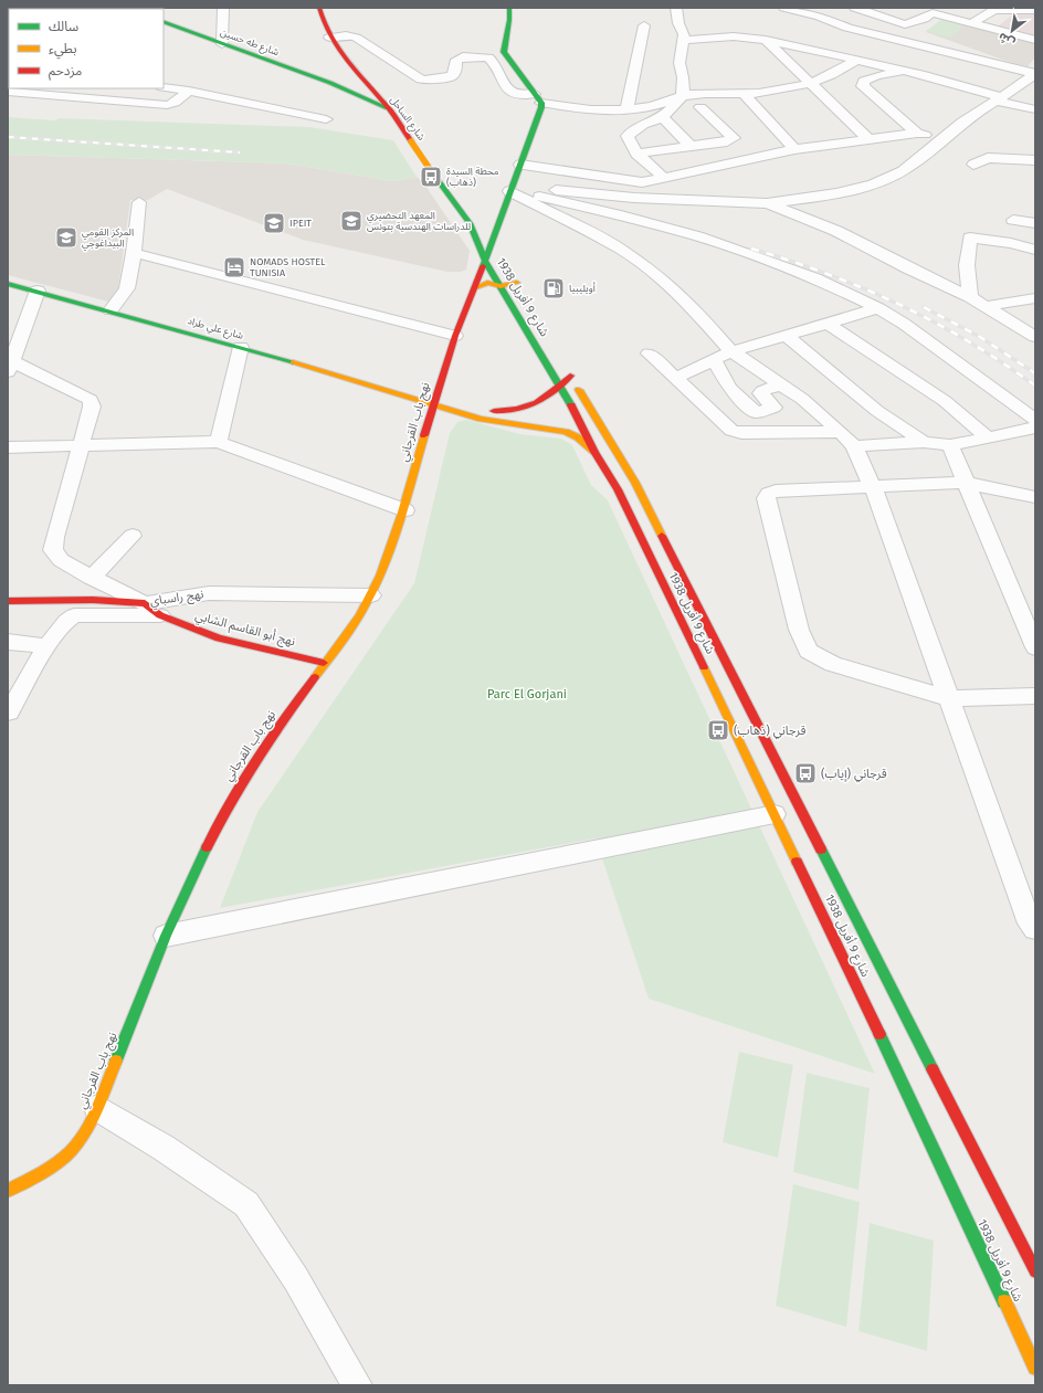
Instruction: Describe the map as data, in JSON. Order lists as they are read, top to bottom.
{
  "streets": {
    "street": [
      "شارع طه حسين",
      "شارع الساحل",
      "شارع 9 أفريل 1938",
      "شارع علي طراد",
      "نهج باب القرجاني",
      "نهج راسباي",
      "نهج أبو القاسم الشابي"
    ]
  },
  "crossings": [
    ["شارع الساحل", "شارع 9 أفريل 1938"],
    ["شارع 9 أفريل 1938", "شارع علي طراد"],
    ["شارع 9 أفريل 1938", "نهج باب القرجاني"],
    ["شارع علي طراد", "نهج باب القرجاني"],
    ["نهج باب القرجاني", "نهج راسباي"],
    ["نهج باب القرجاني", "نهج أبو القاسم الشابي"],
    ["نهج راسباي", "نهج أبو القاسم الشابي"]
  ],
  "parks": ["Parc El Gorjani"],
  "places": {
    "bus stop": ["محطة السيدة (ذهاب)", "قرجاني (ذهاب)", "قرجاني (إياب)"],
    "school or university": ["المعهد التحضيري للدراسات الهندسية بتونس", "IPEIT", "المركز القومي البيداغوجي"],
    "hotel": ["NOMADS HOSTEL TUNISIA"],
    "fuel station": ["أويليبيا"]
  },
  "legend": ["سالك", "بطيء", "مزدحم"],
  "north": "bottom left"
}
